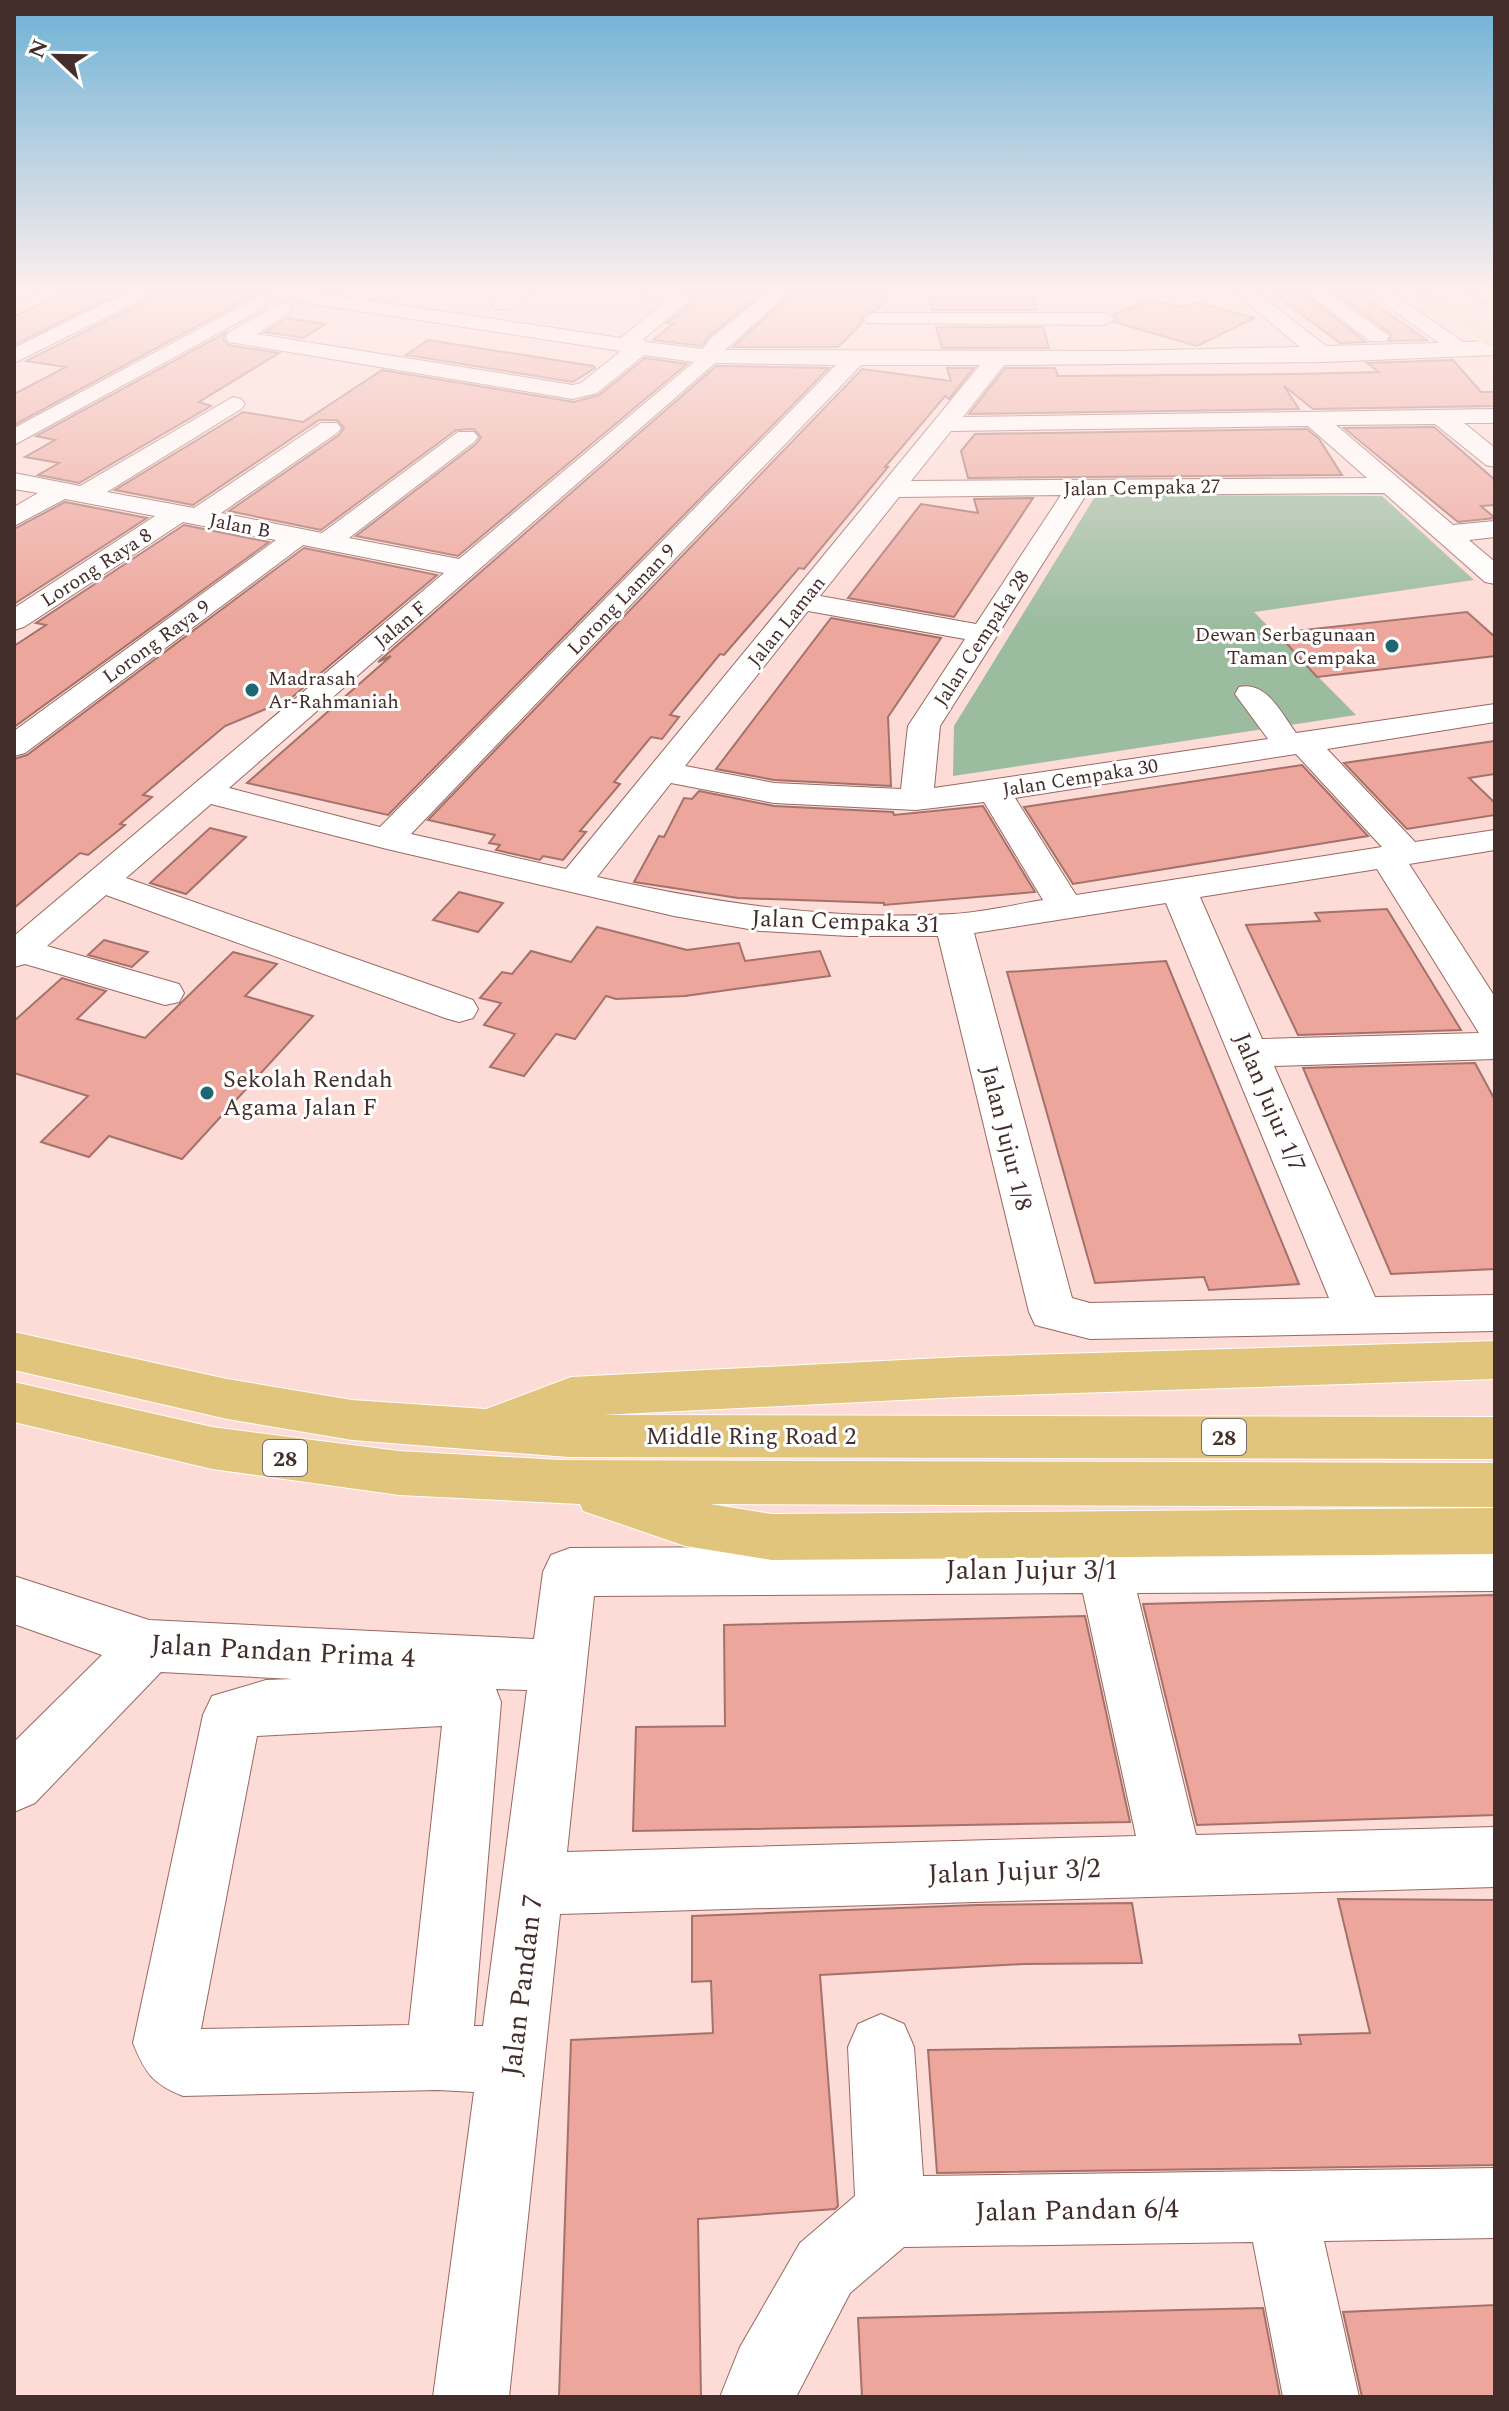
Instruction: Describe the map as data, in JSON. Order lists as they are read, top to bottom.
{
  "streets": {
    "highway": ["Middle Ring Road 2", "28"],
    "street": [
      "Jalan Cempaka 27",
      "Jalan B",
      "Lorong Raya 8",
      "Lorong Laman 9",
      "Jalan Laman",
      "Jalan F",
      "Jalan Cempaka 28",
      "Lorong Raya 9",
      "Jalan Cempaka 30",
      "Jalan Cempaka 31",
      "Jalan Jujur 1/7",
      "Jalan Jujur 1/8",
      "Jalan Jujur 3/1",
      "Jalan Pandan Prima 4",
      "Jalan Jujur 3/2",
      "Jalan Pandan 7",
      "Jalan Pandan 6/4"
    ]
  },
  "crossings": [
    ["Jalan Cempaka 27", "Jalan Laman"],
    ["Jalan Cempaka 27", "Jalan Cempaka 28"],
    ["Jalan B", "Lorong Raya 8"],
    ["Jalan B", "Jalan F"],
    ["Jalan B", "Lorong Raya 9"],
    ["Lorong Laman 9", "Jalan Cempaka 31"],
    ["Jalan Laman", "Jalan Cempaka 30"],
    ["Jalan Laman", "Jalan Cempaka 31"],
    ["Jalan F", "Jalan Cempaka 31"],
    ["Jalan Cempaka 28", "Jalan Cempaka 30"],
    ["Jalan Cempaka 31", "Jalan Jujur 1/7"],
    ["Jalan Cempaka 31", "Jalan Jujur 1/8"],
    ["Jalan Jujur 1/7", "Jalan Jujur 1/8"],
    ["Jalan Jujur 3/1", "Jalan Pandan 7"],
    ["Jalan Pandan Prima 4", "Jalan Pandan 7"],
    ["Jalan Jujur 3/2", "Jalan Pandan 7"]
  ],
  "places": ["Dewan Serbagunaan Taman Cempaka", "Madrasah Ar-Rahmaniah", "Sekolah Rendah Agama Jalan F"],
  "north": "left"
}
